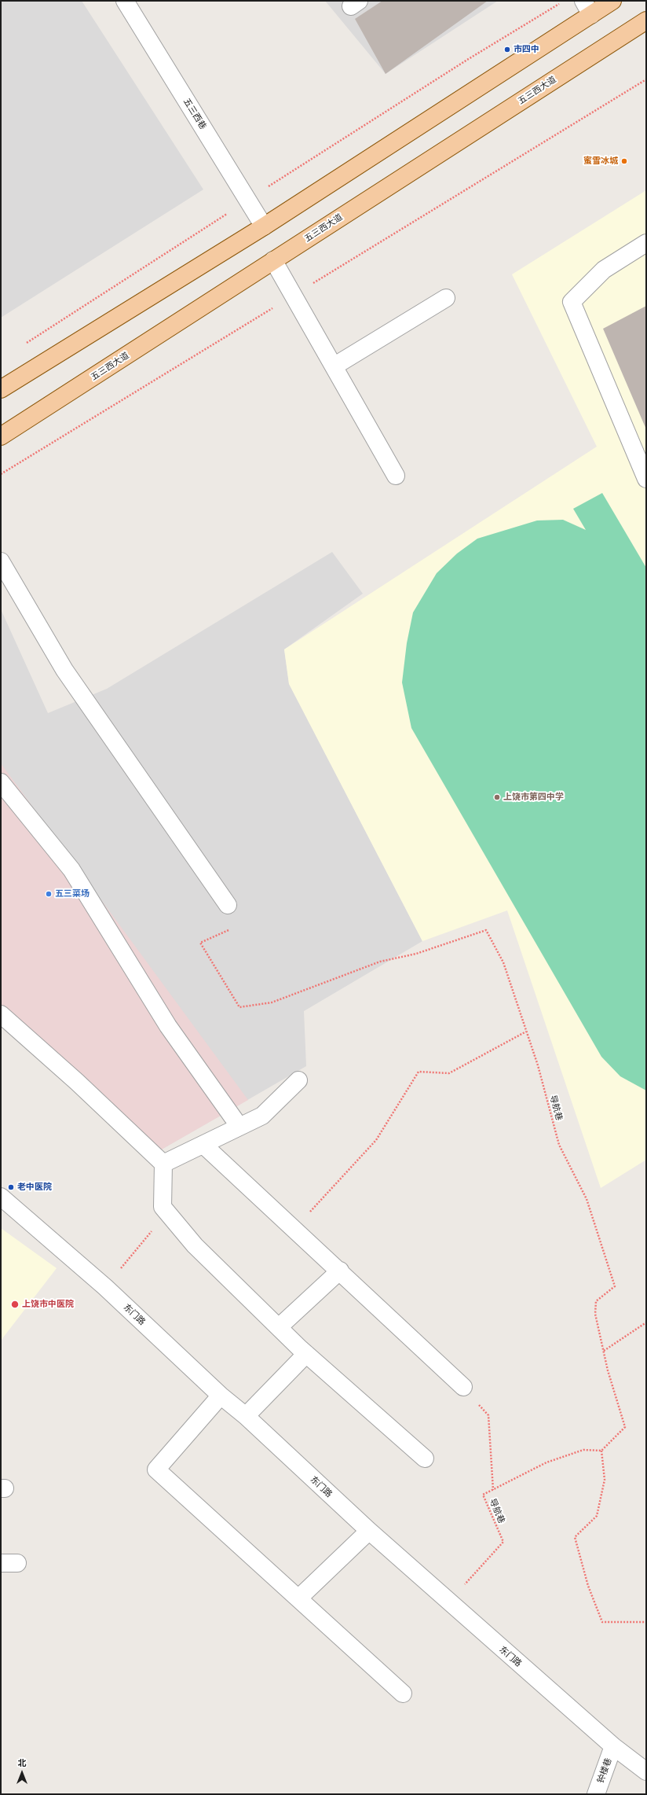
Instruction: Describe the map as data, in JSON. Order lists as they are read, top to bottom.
{
  "streets": {
    "main road": ["五三西大道"],
    "street": ["五三西巷", "东门路", "钟楼巷"],
    "path": ["导航巷"]
  },
  "crossings": [
    ["导航巷", "东门路"],
    ["东门路", "钟楼巷"]
  ],
  "places": [
    "市四中",
    "蜜雪冰城",
    "上饶市第四中学",
    "五三菜场",
    "老中医院",
    "上饶市中医院"
  ],
  "north": "top"
}
